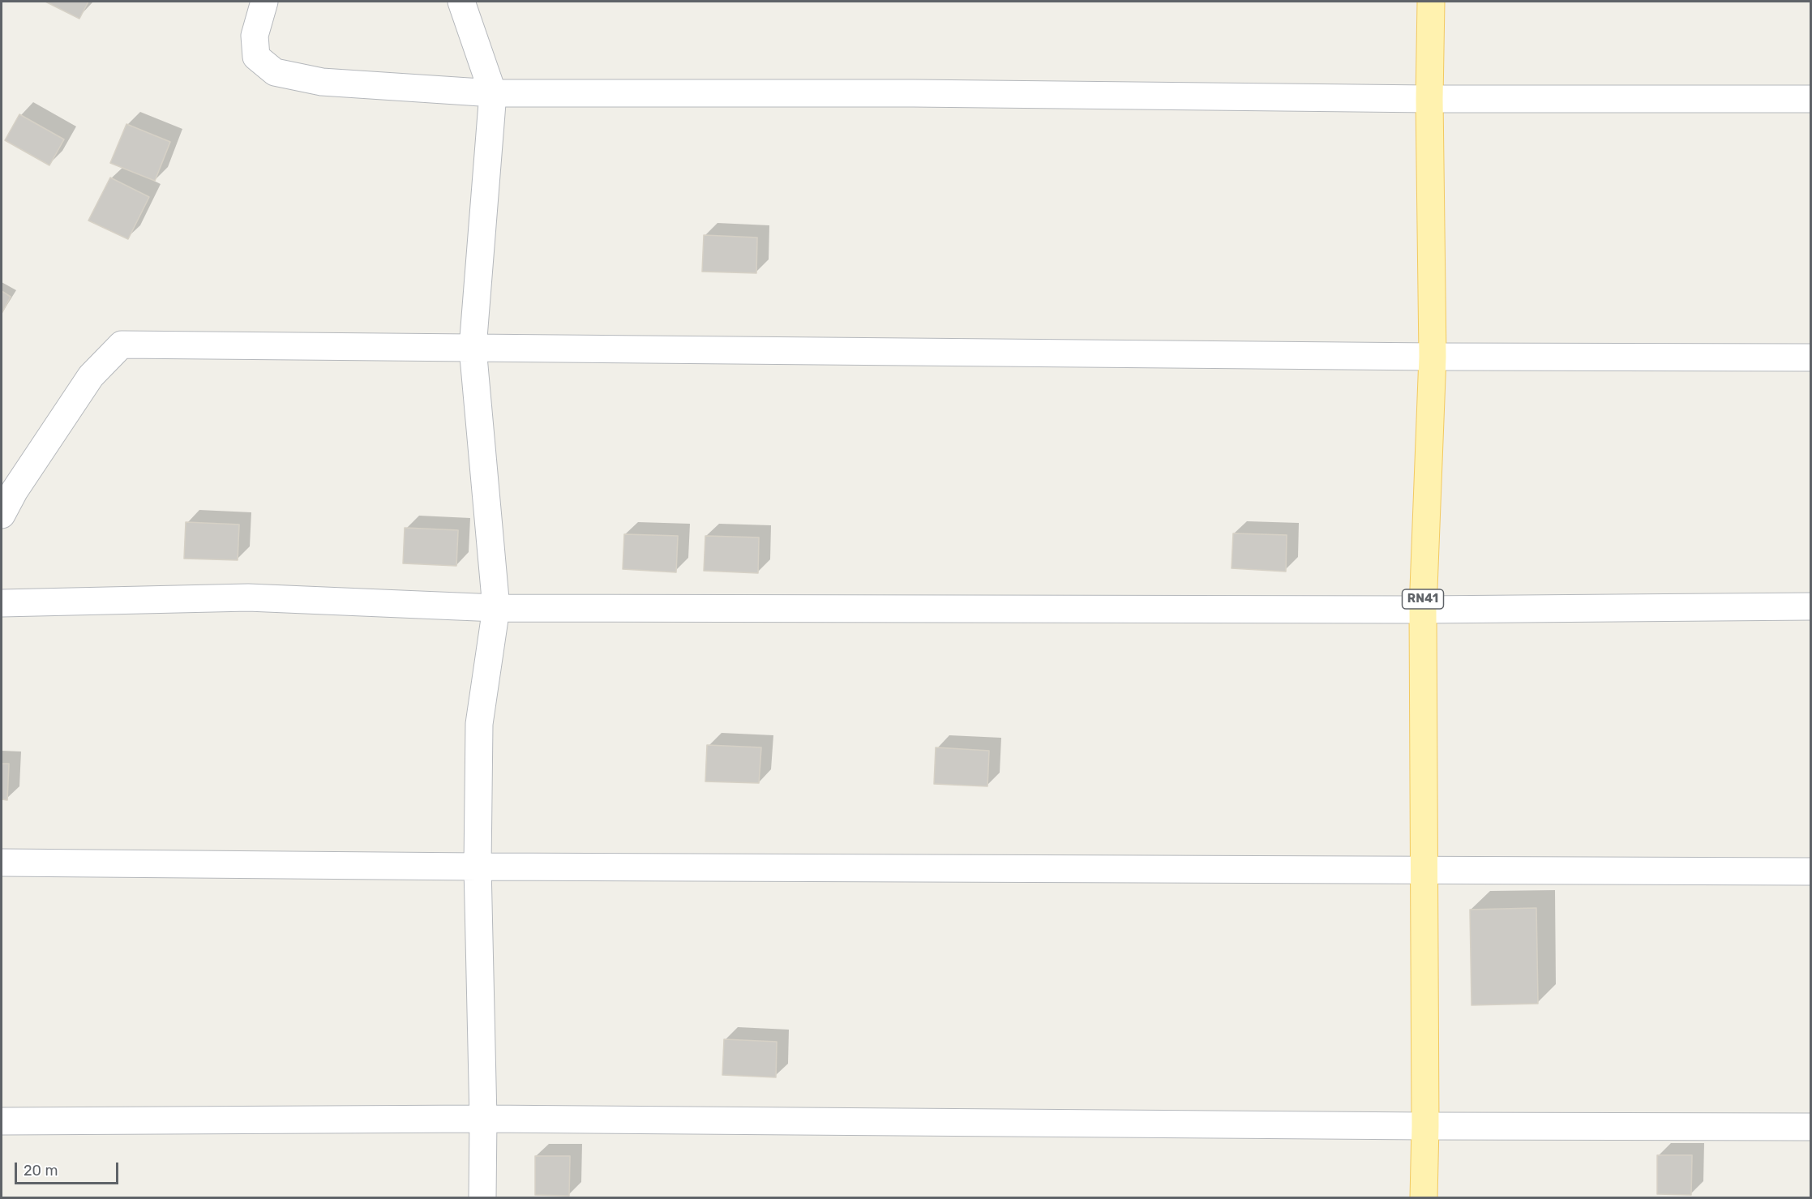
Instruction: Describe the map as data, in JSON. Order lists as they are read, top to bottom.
{
  "streets": {
    "main road": ["RN41"]
  },
  "scale_bar": "20 m"
}
